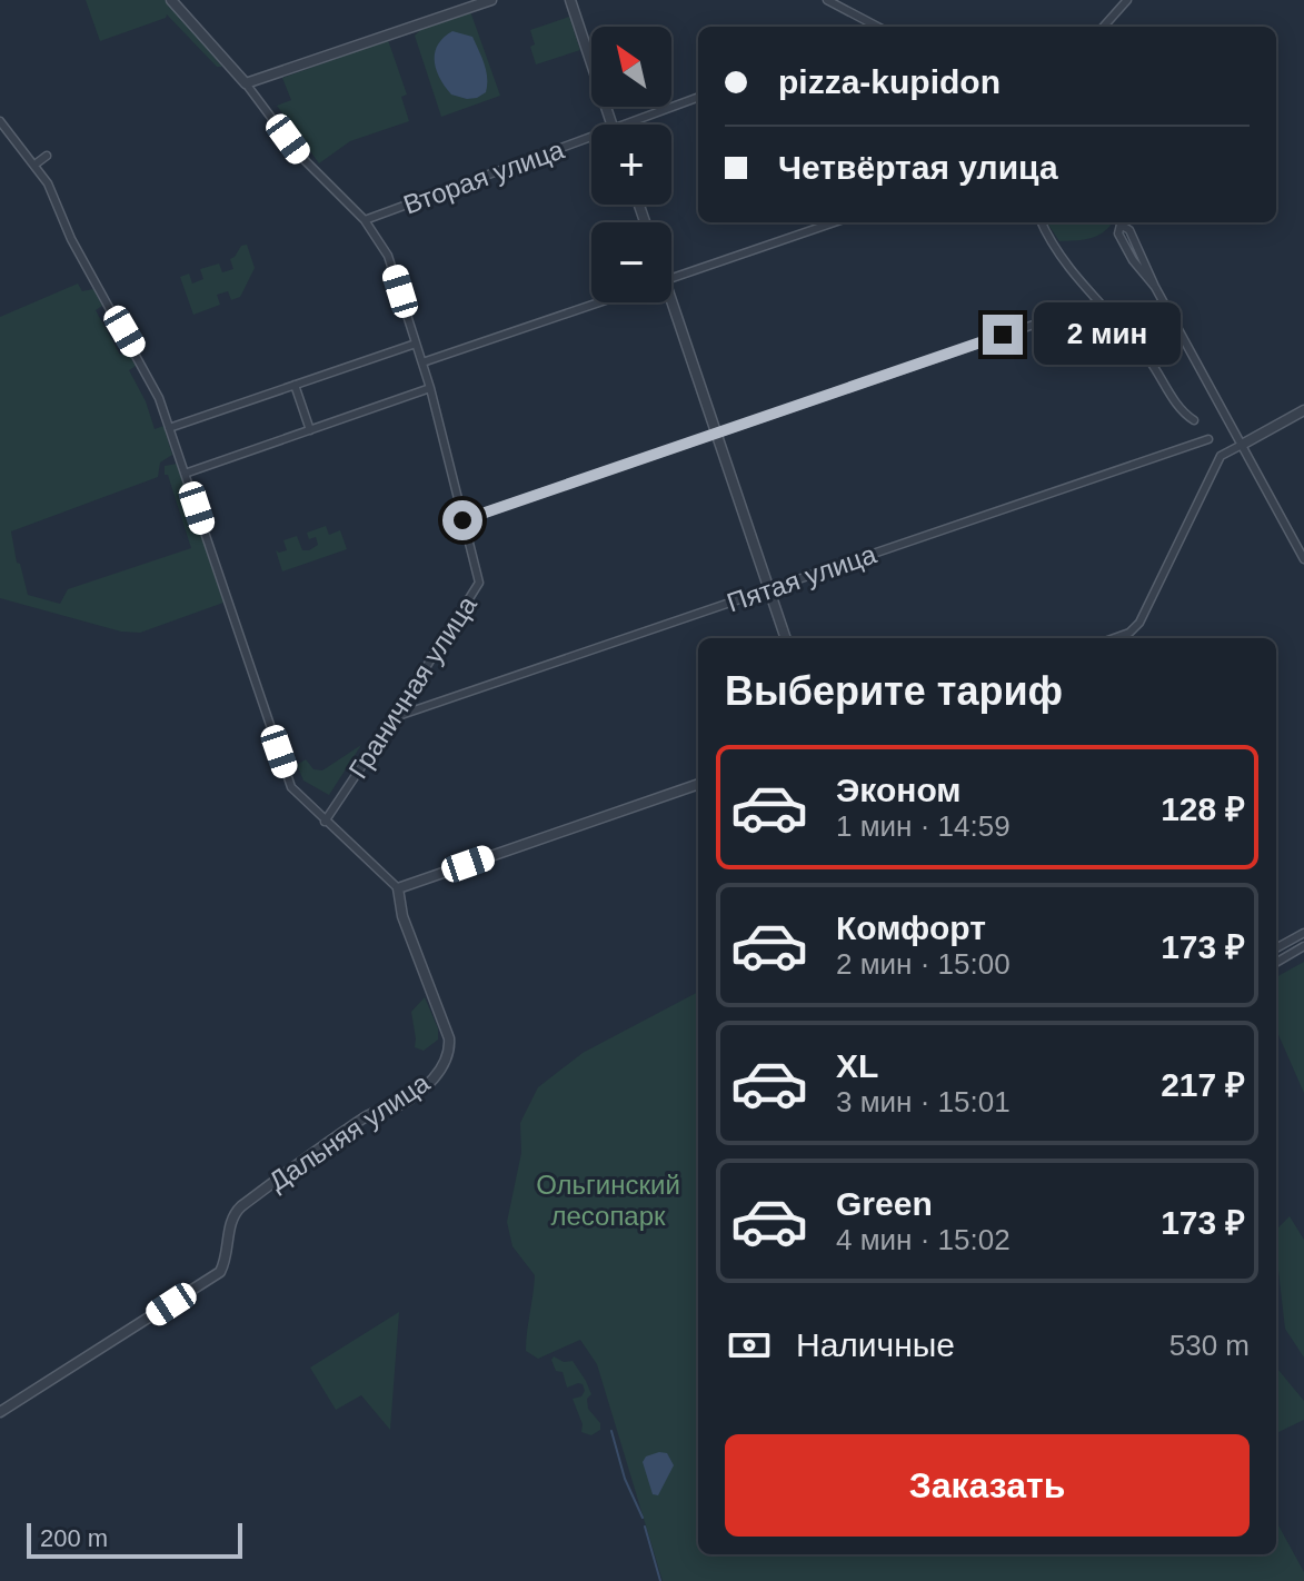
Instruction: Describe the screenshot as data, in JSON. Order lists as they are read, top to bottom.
{
  "streets": {
    "street": [
      "Вторая улица",
      "Пятая улица",
      "Граничная улица",
      "Дальняя улица"
    ]
  },
  "crossings": [
    ["Вторая улица", "Граничная улица"],
    ["Пятая улица", "Граничная улица"]
  ],
  "parks": ["Ольгинский лесопарк"],
  "scale_bar": "200 m",
  "north": "top left",
  "page": {
    "map_buttons": ["+", "−"],
    "banner": ["pizza-kupidon", "Четвёртая улица"],
    "bubble": "2 мин",
    "heading": "Выберите тариф",
    "list": [
      {
        "name": "Эконом",
        "note": "1 мин · 14:59",
        "value": "128 ₽"
      },
      {
        "name": "Комфорт",
        "note": "2 мин · 15:00",
        "value": "173 ₽"
      },
      {
        "name": "XL",
        "note": "3 мин · 15:01",
        "value": "217 ₽"
      },
      {
        "name": "Green",
        "note": "4 мин · 15:02",
        "value": "173 ₽"
      }
    ],
    "pay": ["Наличные", "530 m"],
    "buttons": "Заказать",
    "scale": "200 m"
  }
}
